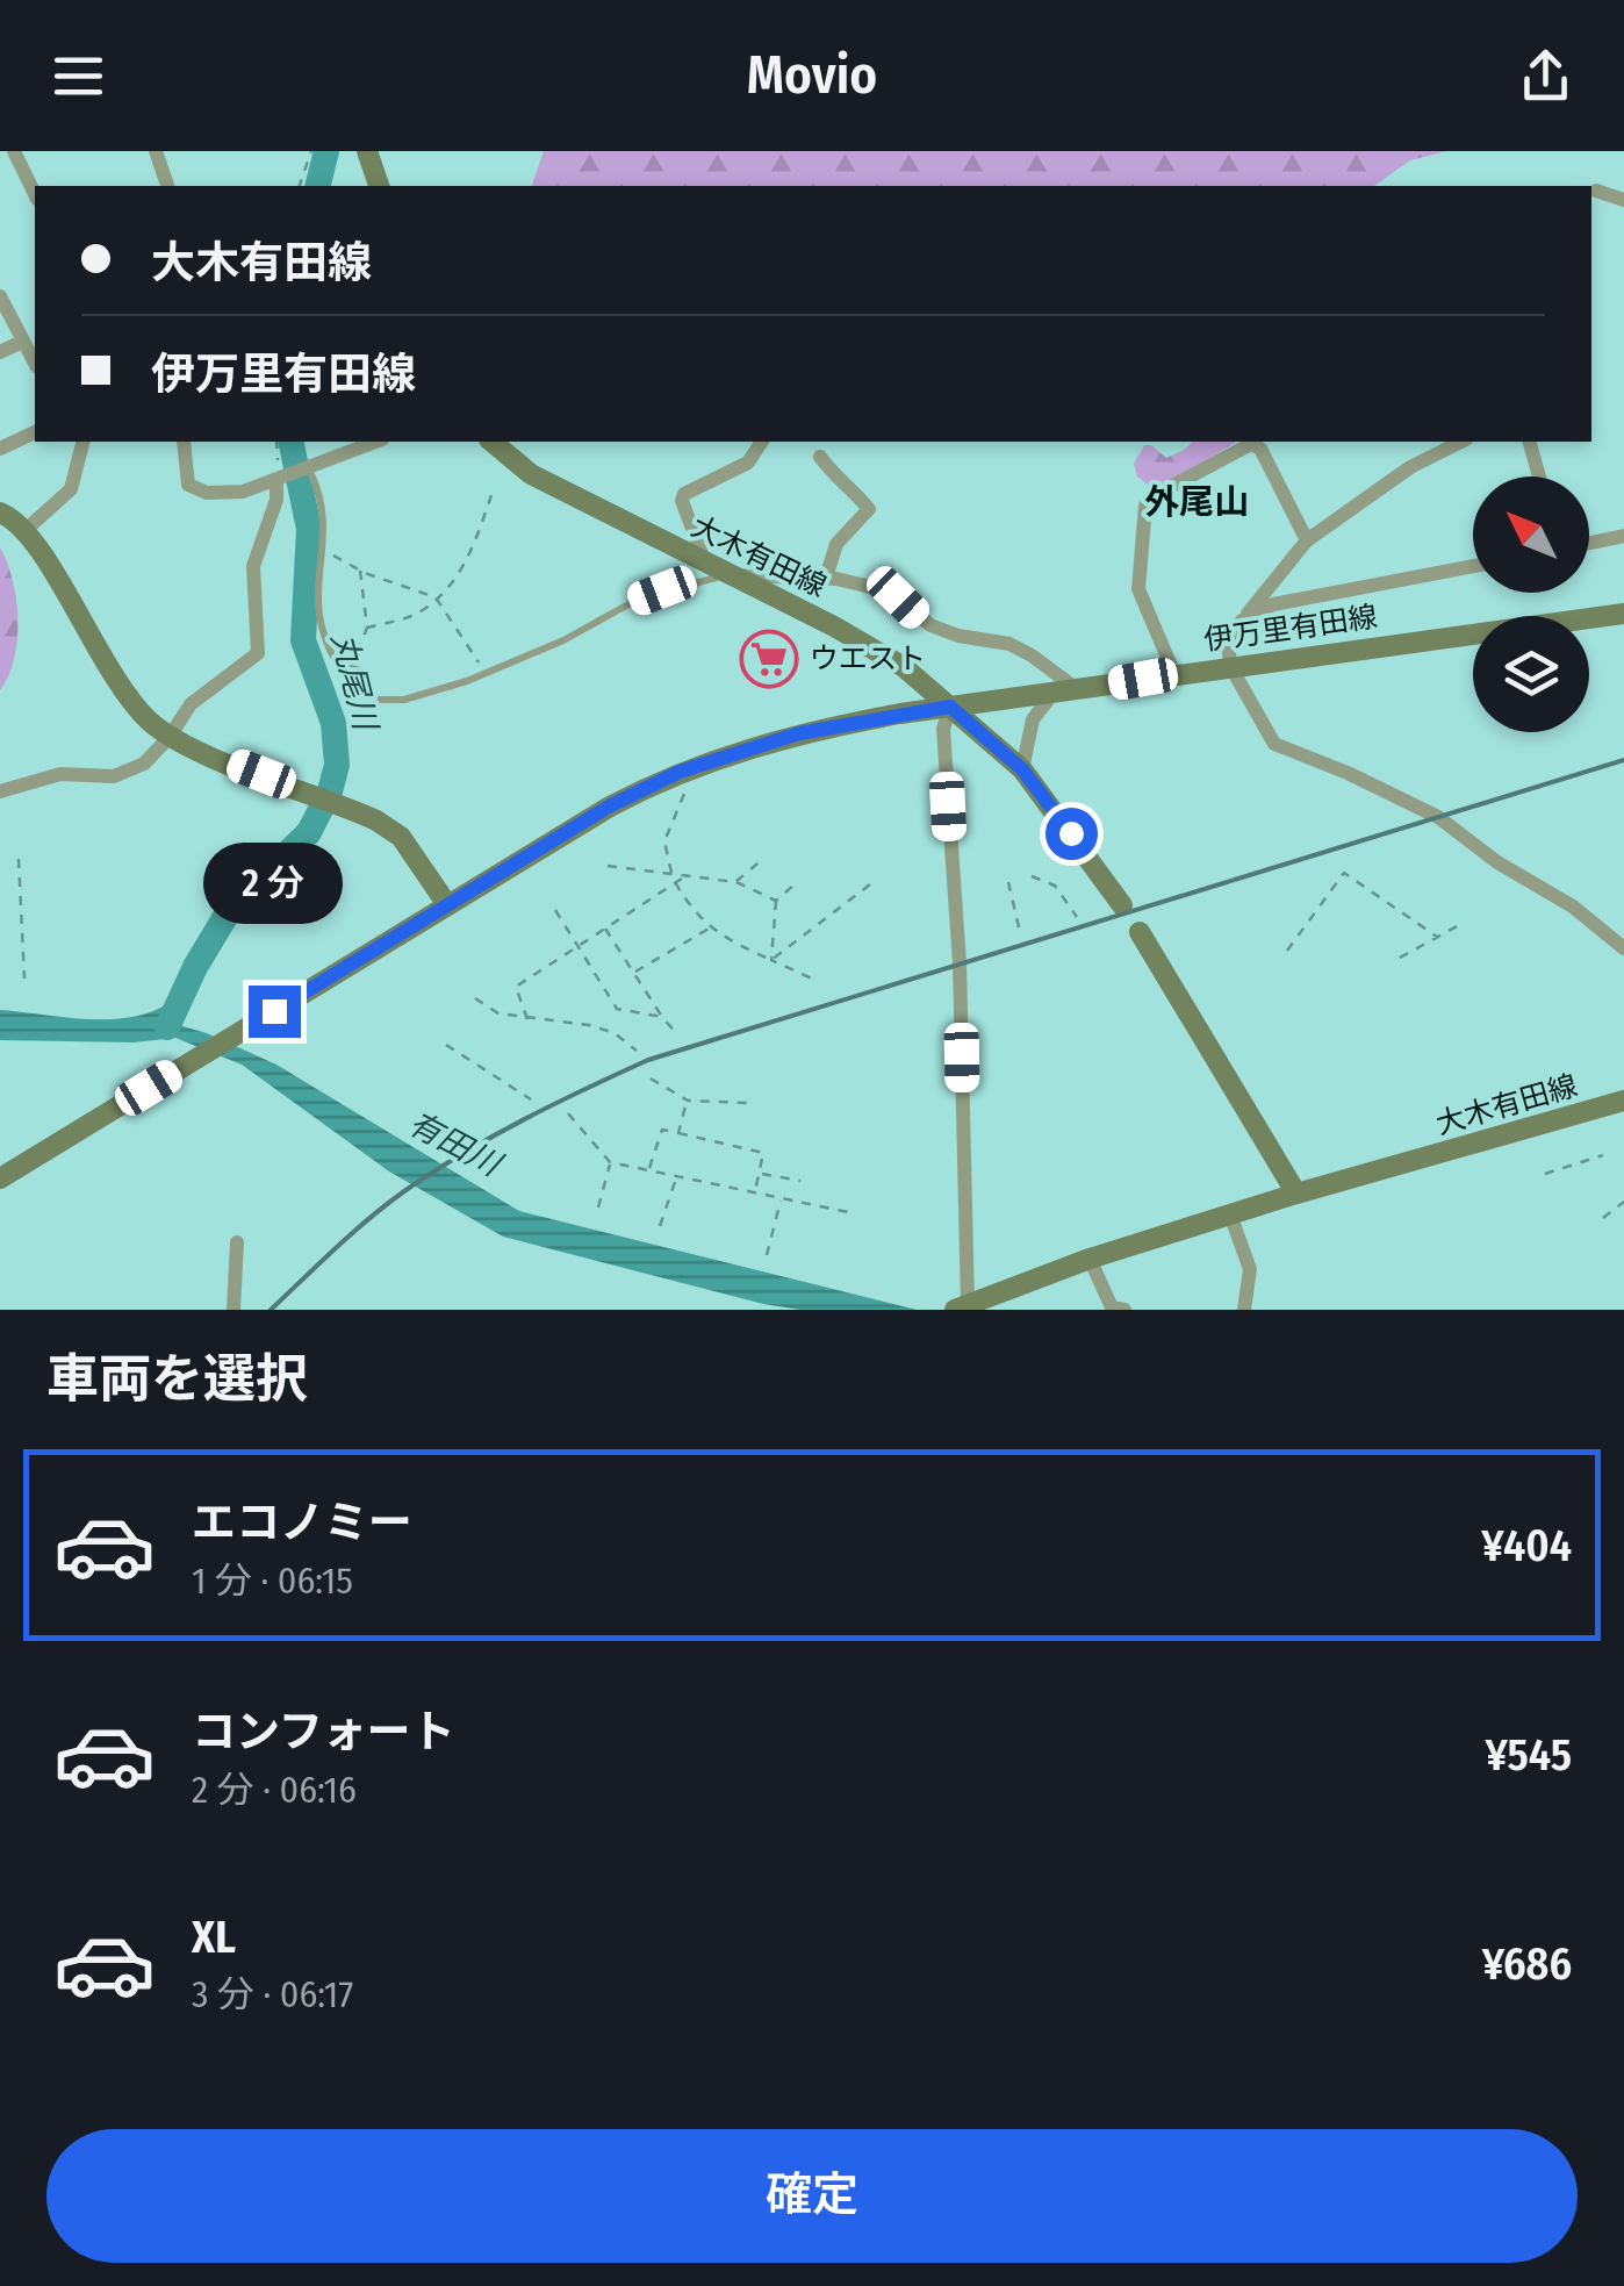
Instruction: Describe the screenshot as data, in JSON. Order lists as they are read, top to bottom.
{
  "streets": {
    "main road": ["大木有田線", "伊万里有田線"]
  },
  "crossings": [
    ["大木有田線", "伊万里有田線"]
  ],
  "districts": ["外尾山"],
  "water": ["丸尾川", "有田川"],
  "places": {
    "supermarket": ["ウエスト"]
  },
  "north": "top left",
  "page": {
    "header": "Movio",
    "banner": ["大木有田線", "伊万里有田線"],
    "bubble": "2 分",
    "heading": "車両を選択",
    "list": [
      {
        "name": "エコノミー",
        "note": "1 分 · 06:15",
        "value": "¥404"
      },
      {
        "name": "コンフォート",
        "note": "2 分 · 06:16",
        "value": "¥545"
      },
      {
        "name": "XL",
        "note": "3 分 · 06:17",
        "value": "¥686"
      }
    ],
    "buttons": "確定"
  }
}
